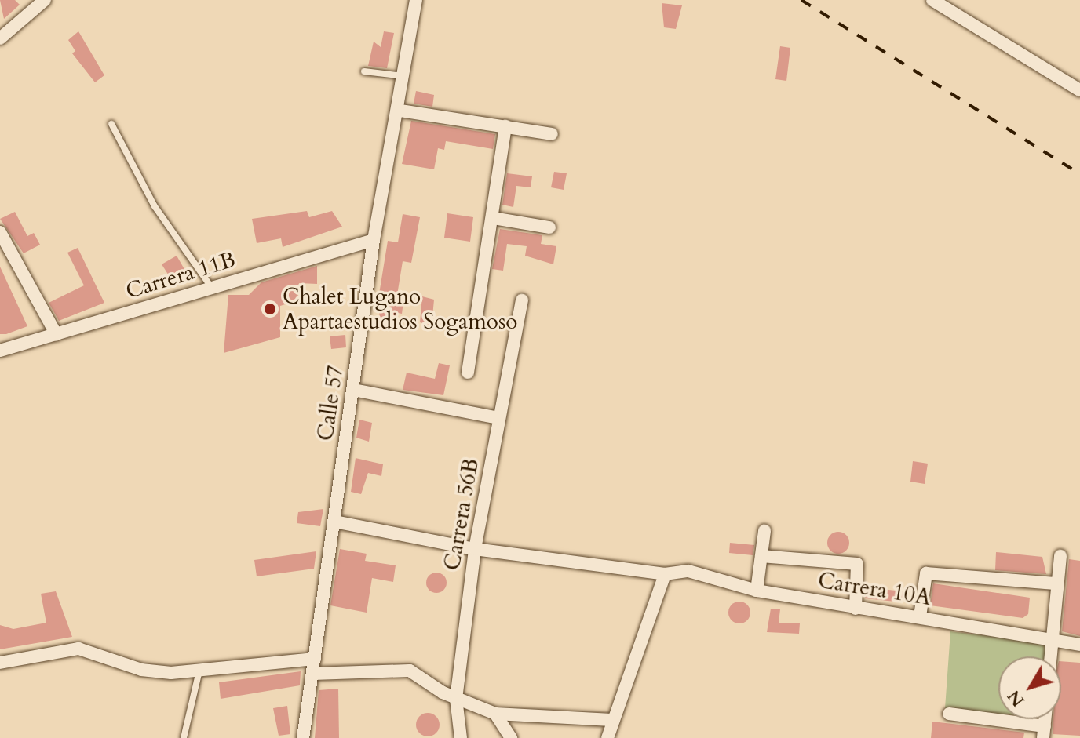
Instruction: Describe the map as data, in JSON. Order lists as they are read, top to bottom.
{
  "streets": {
    "street": [
      "Carrera 11B",
      "Calle 57",
      "Carrera 56B",
      "Carrera 10A"
    ]
  },
  "crossings": [
    ["Carrera 11B", "Calle 57"],
    ["Calle 57", "Carrera 10A"],
    ["Carrera 56B", "Carrera 10A"]
  ],
  "places": ["Chalet Lugano Apartaestudios Sogamoso"],
  "north": "bottom left"
}
